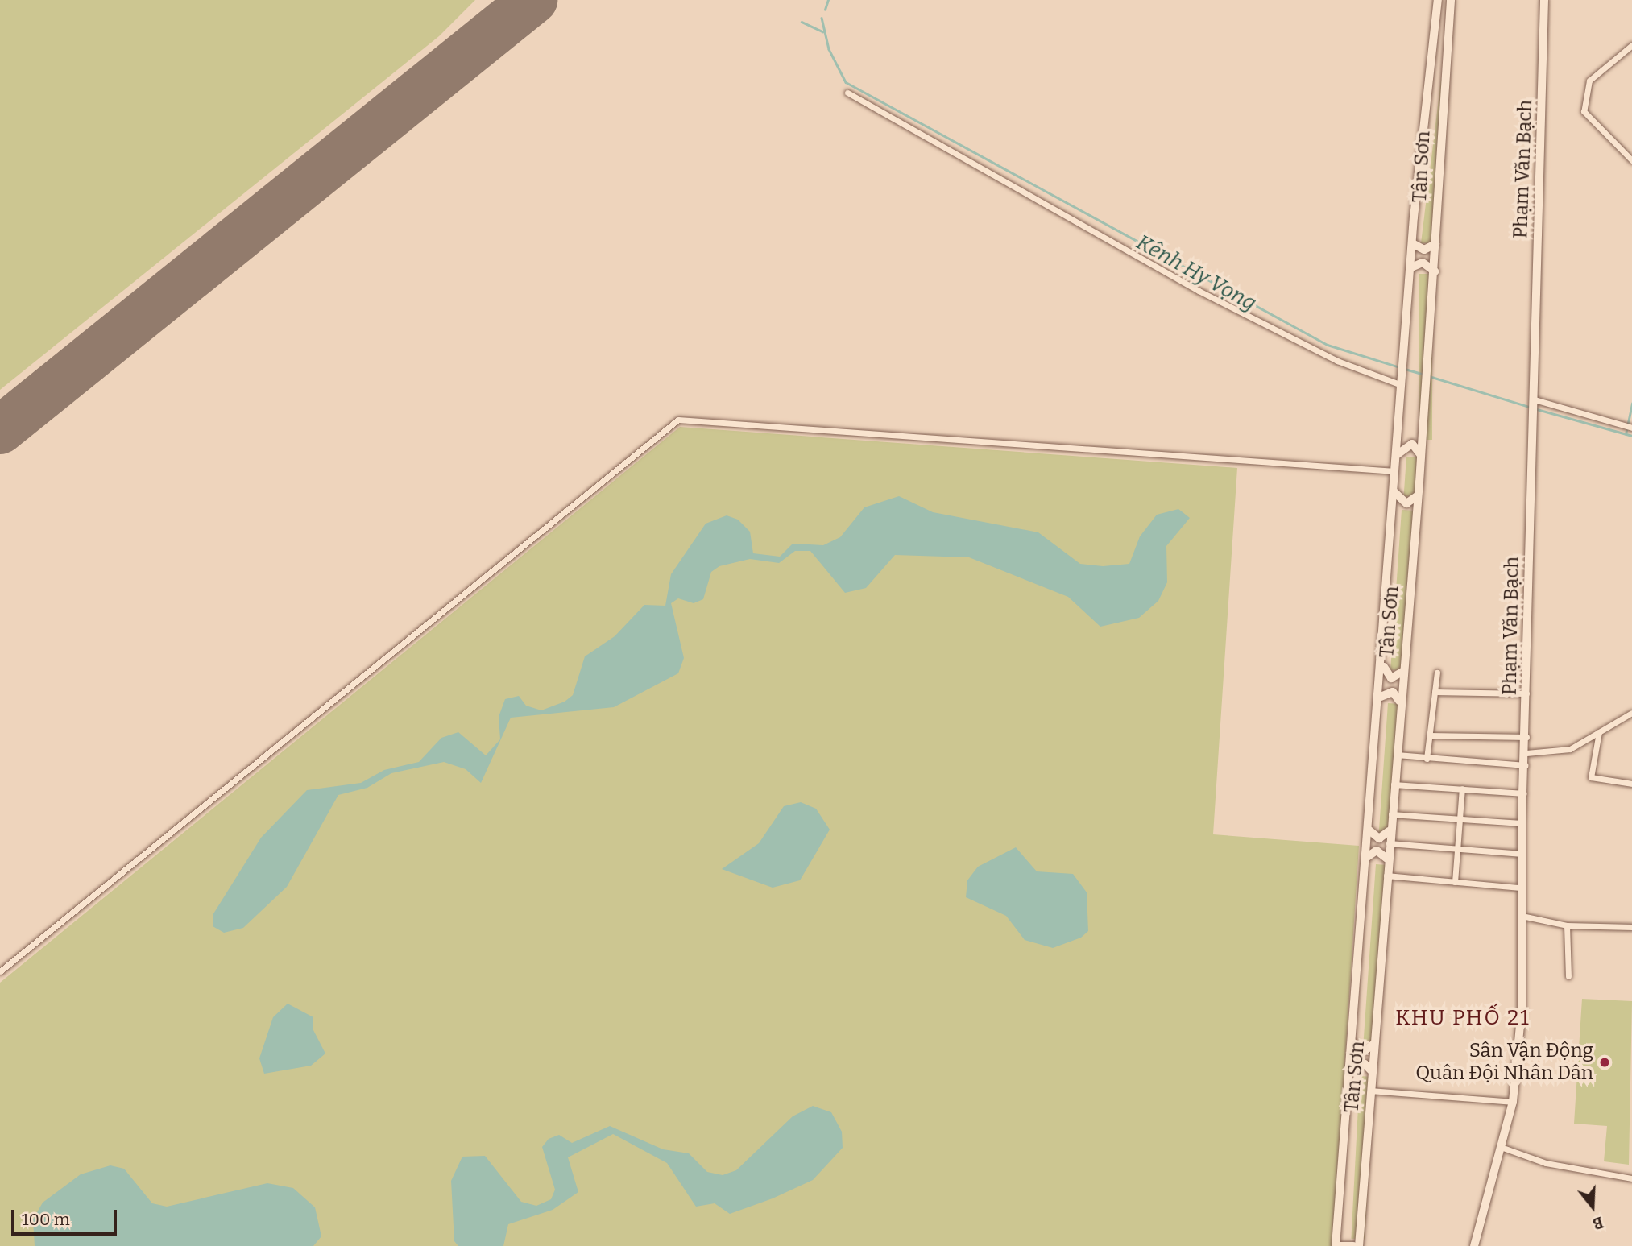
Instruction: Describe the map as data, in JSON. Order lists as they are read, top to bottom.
{
  "streets": {
    "street": ["Tân Sơn", "Phạm Văn Bạch"]
  },
  "districts": ["KHU PHỐ 21"],
  "water": ["Kênh Hy Vọng"],
  "places": ["Sân Vận Động Quân Đội Nhân Dân"],
  "scale_bar": "100 m",
  "north": "bottom"
}
